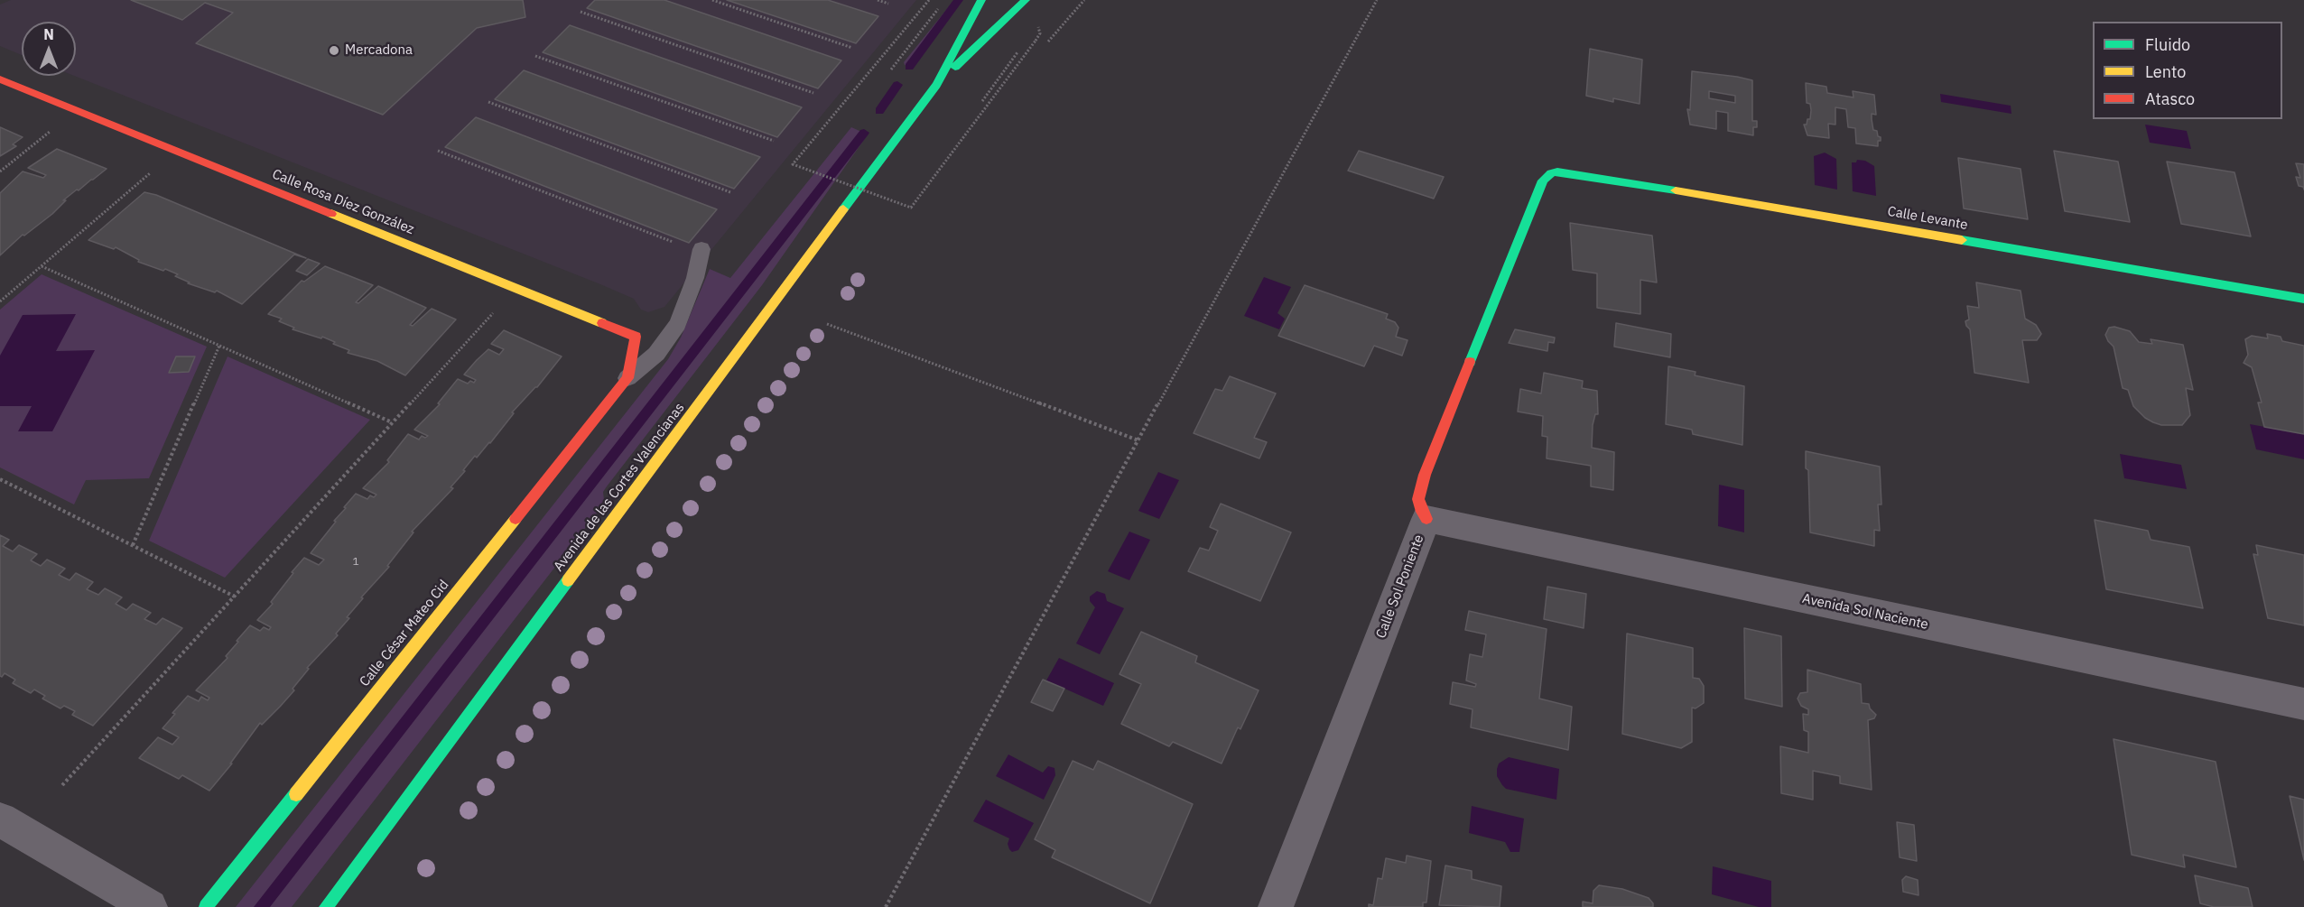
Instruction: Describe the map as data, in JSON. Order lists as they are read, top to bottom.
{
  "streets": {
    "street": [
      "Calle Rosa Díez González",
      "Calle Levante",
      "Avenida de las Cortes Valencianas",
      "Calle Sol Poniente",
      "Avenida Sol Naciente",
      "Calle César Mateo Cid"
    ]
  },
  "crossings": [
    ["Calle Rosa Díez González", "Calle César Mateo Cid"],
    ["Calle Levante", "Calle Sol Poniente"],
    ["Calle Sol Poniente", "Avenida Sol Naciente"]
  ],
  "places": ["Mercadona"],
  "house_numbers": ["1"],
  "legend": ["Fluido", "Lento", "Atasco"],
  "north": "top"
}
